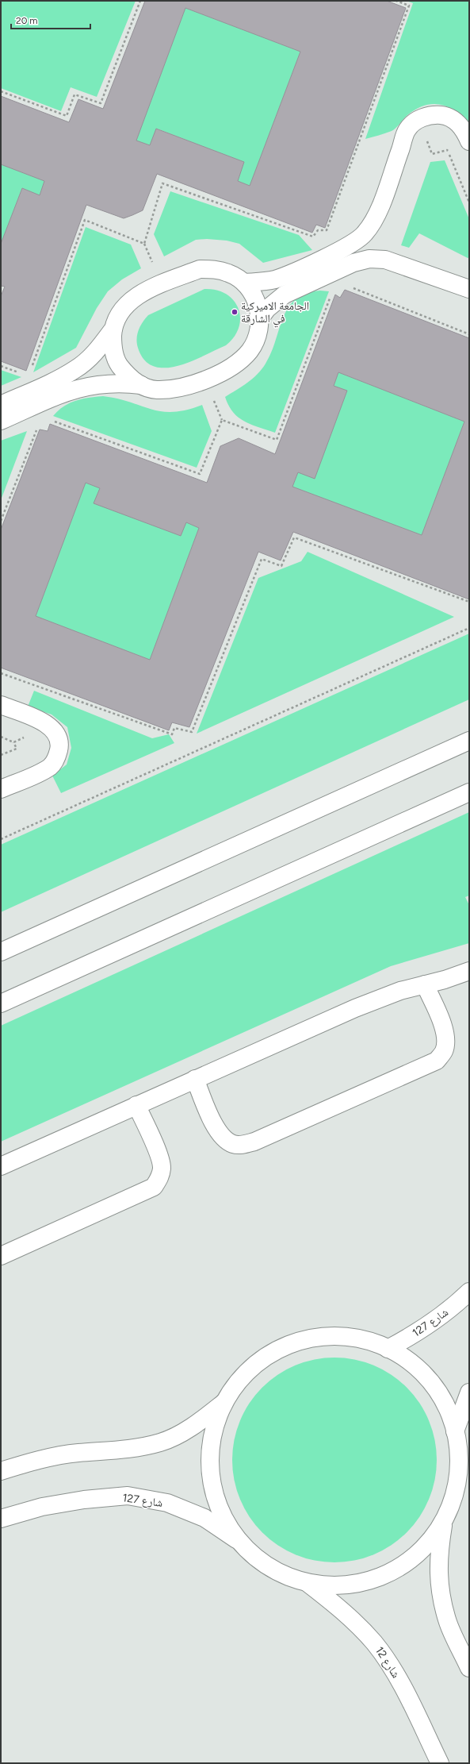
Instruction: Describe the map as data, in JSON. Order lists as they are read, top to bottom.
{
  "streets": {
    "street": ["شارع 127", "شارع 12"]
  },
  "places": ["الجامعة الاميركية في الشارقة"],
  "scale_bar": "20 m"
}
